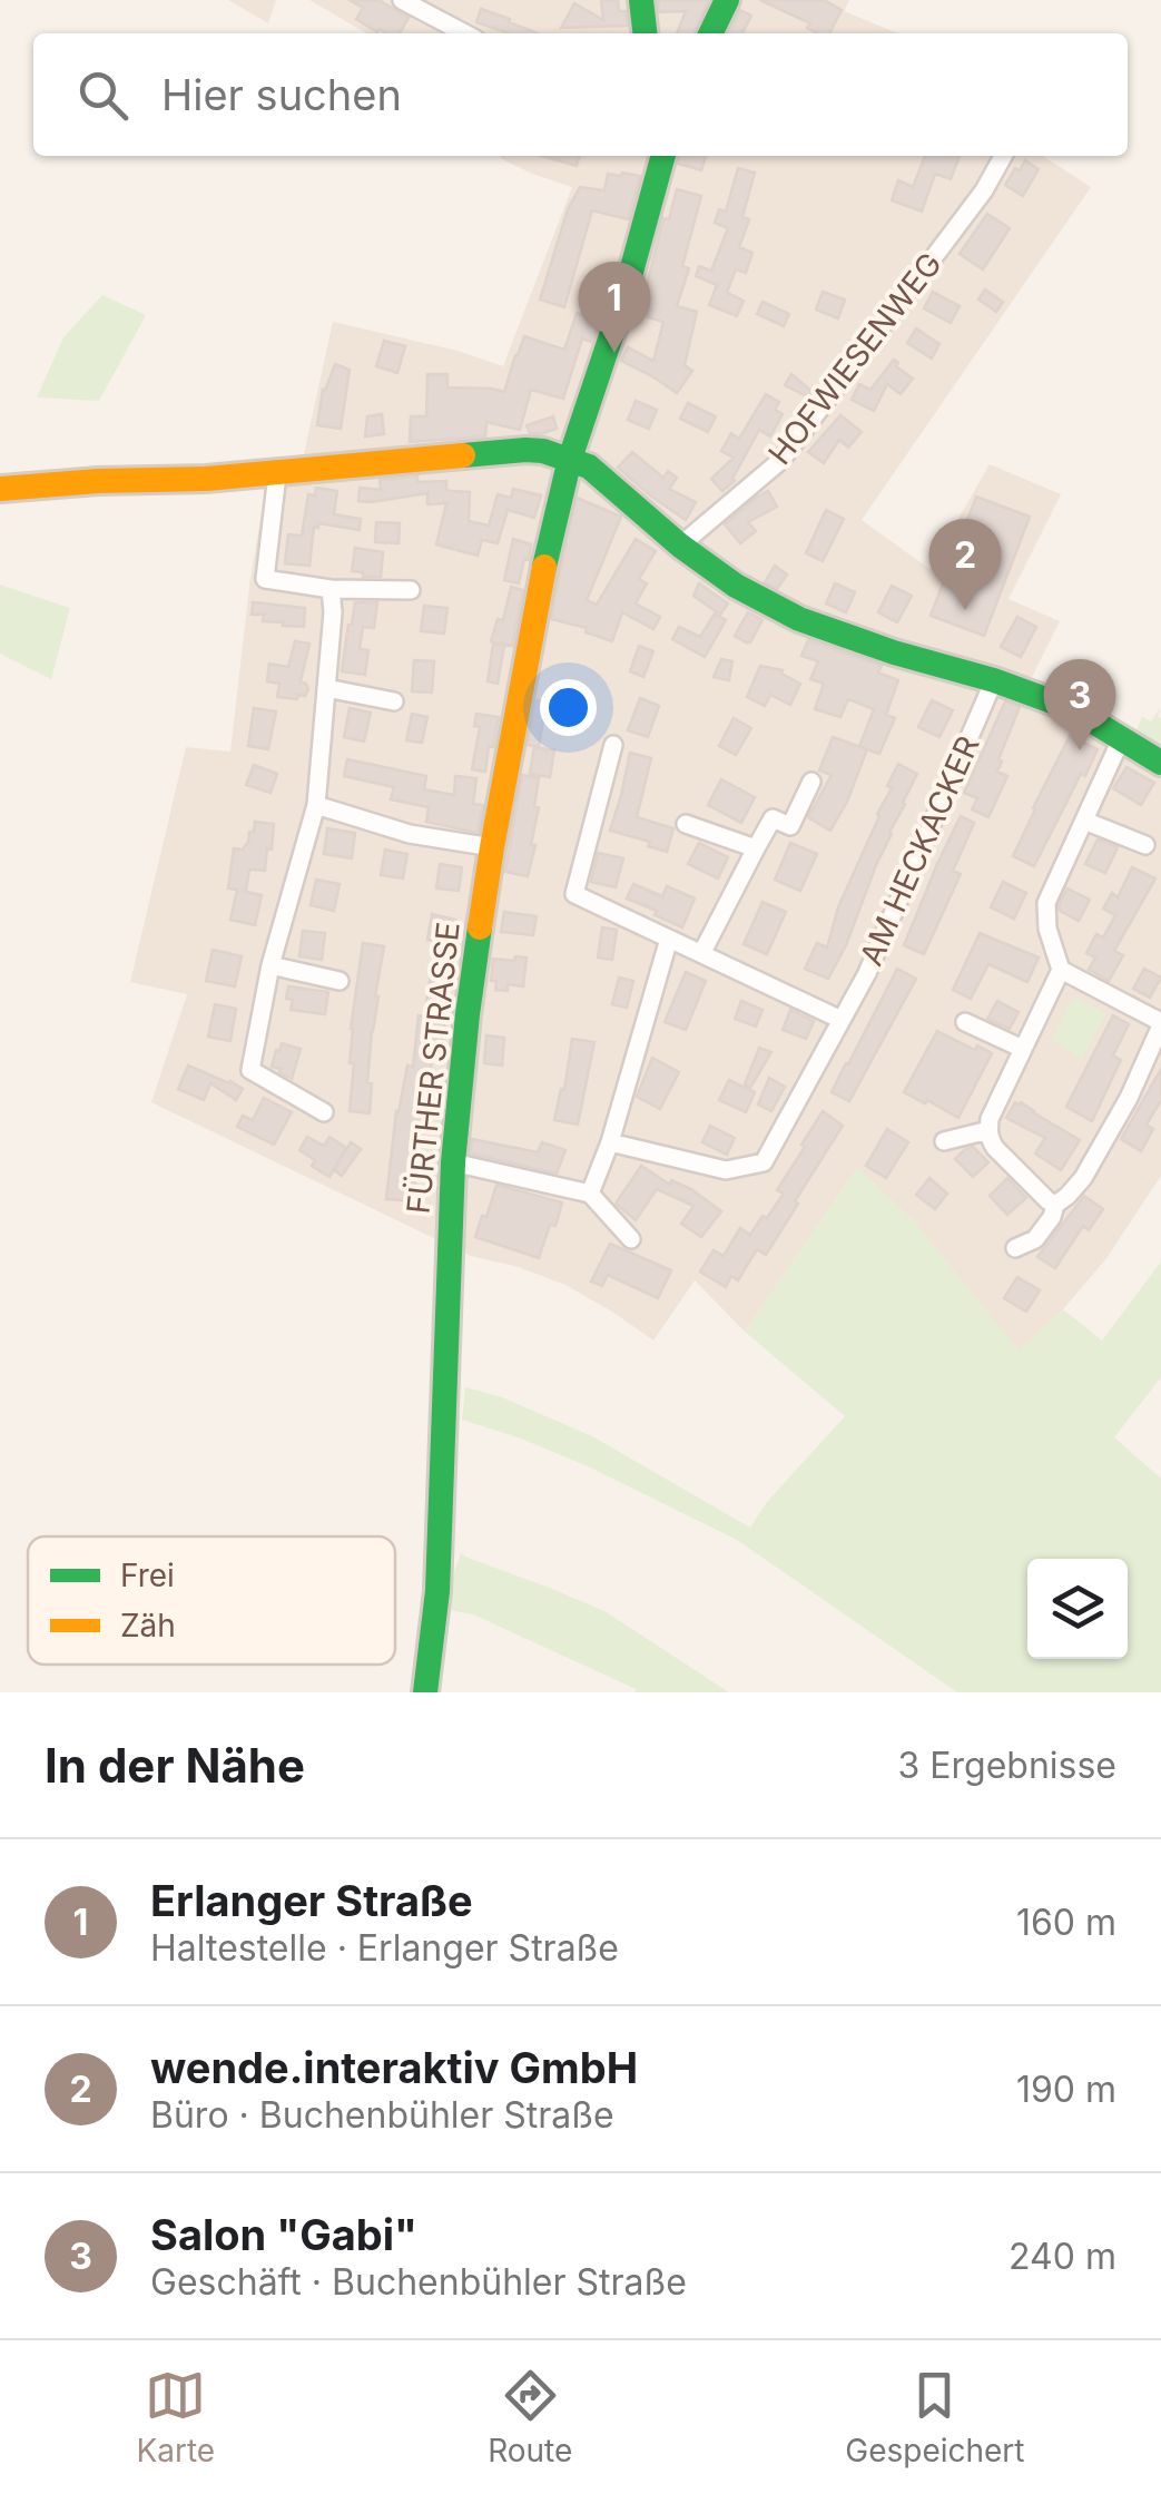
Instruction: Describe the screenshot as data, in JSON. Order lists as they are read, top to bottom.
{
  "streets": {
    "street": ["HOFWIESENWEG", "AM HECKACKER", "FÜRTHER STRASSE"]
  },
  "legend": ["Frei", "Zäh"],
  "page": {
    "search": "Hier suchen",
    "pins": ["1", "2", "3"],
    "heading": ["In der Nähe", "3 Ergebnisse"],
    "list": [
      {
        "mark": "1",
        "name": "Erlanger Straße",
        "note": "Haltestelle · Erlanger Straße",
        "value": "160 m"
      },
      {
        "mark": "2",
        "name": "wende.interaktiv GmbH",
        "note": "Büro · Buchenbühler Straße",
        "value": "190 m"
      },
      {
        "mark": "3",
        "name": "Salon \"Gabi\"",
        "note": "Geschäft · Buchenbühler Straße",
        "value": "240 m"
      }
    ],
    "nav": ["Karte", "Route", "Gespeichert"]
  }
}
